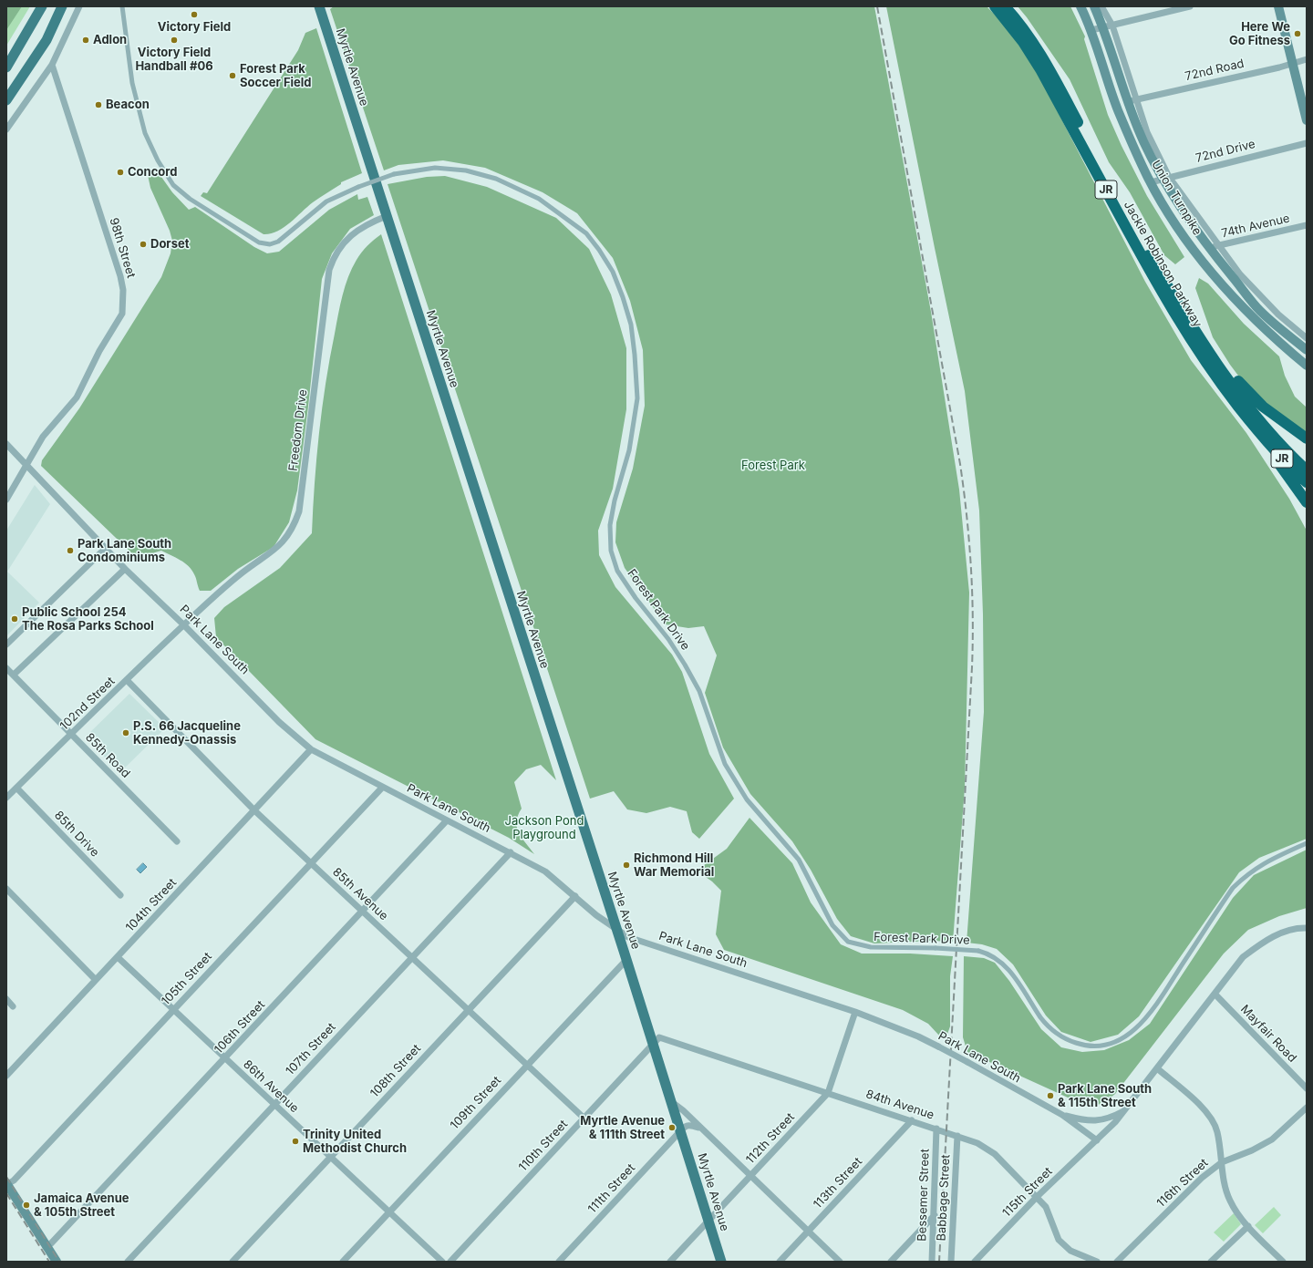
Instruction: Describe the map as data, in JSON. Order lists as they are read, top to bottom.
{
  "streets": {
    "highway": ["JR", "Jackie Robinson Parkway"],
    "main road": ["Myrtle Avenue", "Union Turnpike"],
    "street": [
      "72nd Road",
      "72nd Drive",
      "74th Avenue",
      "98th Street",
      "Freedom Drive",
      "Forest Park Drive",
      "Park Lane South",
      "102nd Street",
      "85th Road",
      "85th Drive",
      "85th Avenue",
      "104th Street",
      "105th Street",
      "106th Street",
      "Mayfair Road",
      "107th Street",
      "108th Street",
      "86th Avenue",
      "109th Street",
      "84th Avenue",
      "112th Street",
      "110th Street",
      "113th Street",
      "116th Street",
      "111th Street",
      "115th Street",
      "Bessemer Street",
      "Babbage Street"
    ]
  },
  "crossings": [
    ["Myrtle Avenue", "Freedom Drive"],
    ["Myrtle Avenue", "Park Lane South"],
    ["Myrtle Avenue", "109th Street"],
    ["Myrtle Avenue", "84th Avenue"],
    ["Myrtle Avenue", "112th Street"],
    ["Myrtle Avenue", "110th Street"],
    ["Myrtle Avenue", "111th Street"],
    ["72nd Road", "Union Turnpike"],
    ["72nd Drive", "Union Turnpike"],
    ["Union Turnpike", "74th Avenue"],
    ["98th Street", "Park Lane South"],
    ["Freedom Drive", "Park Lane South"],
    ["Freedom Drive", "102nd Street"],
    ["Park Lane South", "102nd Street"],
    ["Park Lane South", "104th Street"],
    ["Park Lane South", "105th Street"],
    ["Park Lane South", "106th Street"],
    ["Park Lane South", "Mayfair Road"],
    ["Park Lane South", "107th Street"],
    ["Park Lane South", "108th Street"],
    ["Park Lane South", "112th Street"],
    ["Park Lane South", "115th Street"],
    ["102nd Street", "85th Road"],
    ["102nd Street", "85th Drive"],
    ["102nd Street", "85th Avenue"],
    ["85th Avenue", "104th Street"],
    ["85th Avenue", "105th Street"],
    ["85th Avenue", "106th Street"],
    ["85th Avenue", "107th Street"],
    ["85th Avenue", "108th Street"],
    ["85th Avenue", "109th Street"],
    ["85th Avenue", "110th Street"],
    ["104th Street", "86th Avenue"],
    ["105th Street", "86th Avenue"],
    ["106th Street", "86th Avenue"],
    ["107th Street", "86th Avenue"],
    ["108th Street", "86th Avenue"],
    ["86th Avenue", "109th Street"],
    ["84th Avenue", "112th Street"],
    ["84th Avenue", "110th Street"],
    ["84th Avenue", "113th Street"],
    ["84th Avenue", "115th Street"],
    ["84th Avenue", "Bessemer Street"],
    ["84th Avenue", "Babbage Street"]
  ],
  "parks": ["Forest Park", "Jackson Pond Playground"],
  "places": [
    "Victory Field",
    "Here We Go Fitness",
    "Adlon",
    "Victory Field Handball #06",
    "Forest Park Soccer Field",
    "Beacon",
    "Concord",
    "Dorset",
    "Park Lane South Condominiums",
    "Public School 254 The Rosa Parks School",
    "P.S. 66 Jacqueline Kennedy-Onassis",
    "Richmond Hill War Memorial",
    "Park Lane South & 115th Street",
    "Myrtle Avenue & 111th Street",
    "Trinity United Methodist Church",
    "Jamaica Avenue & 105th Street"
  ]
}
